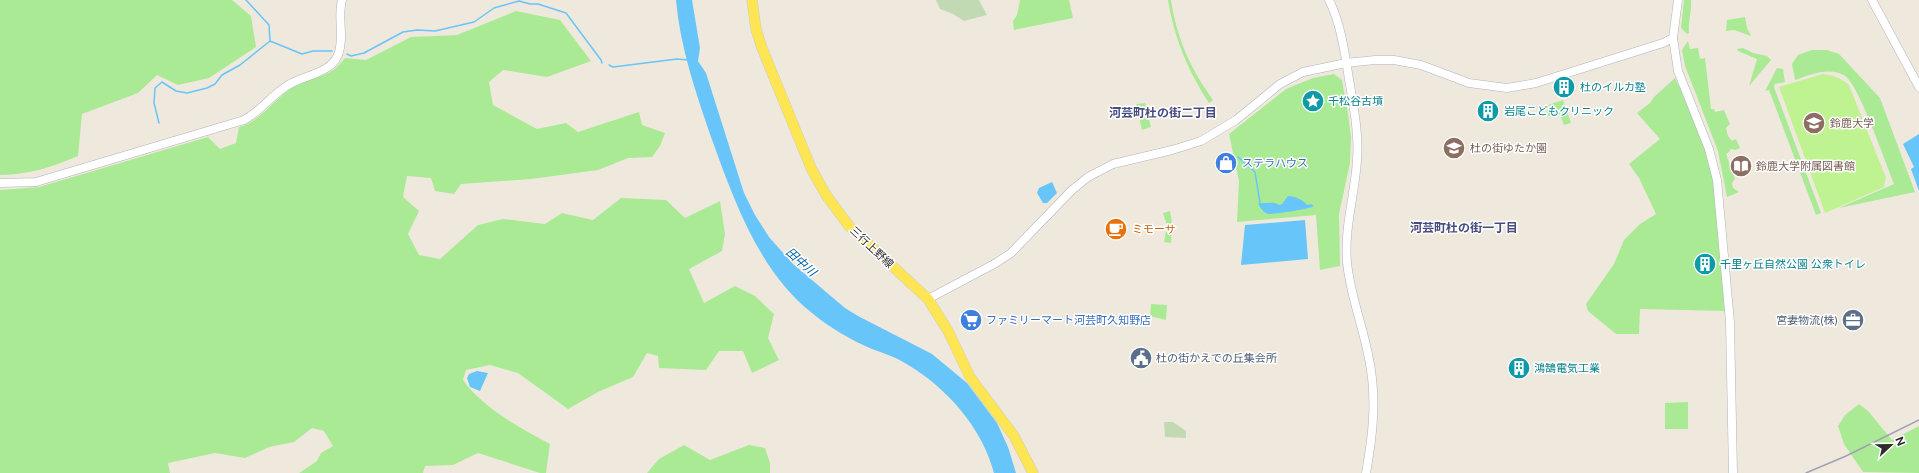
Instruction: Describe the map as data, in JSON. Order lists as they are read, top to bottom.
{
  "streets": {
    "main road": ["三行上野線"]
  },
  "districts": ["河芸町杜の街二丁目", "河芸町杜の街一丁目"],
  "water": ["田中川"],
  "places": {
    "building": [
      "杜のイルカ塾",
      "岩尾こどもクリニック",
      "千里ヶ丘自然公園 公衆トイレ",
      "鴻鵠電気工業"
    ],
    "place": ["千松谷古墳"],
    "school or university": ["鈴鹿大学", "杜の街ゆたか園"],
    "shop": ["ステラハウス"],
    "library": ["鈴鹿大学附属図書館"],
    "cafe": ["ミモーサ"],
    "supermarket": ["ファミリーマート河芸町久知野店"],
    "office": ["宮妻物流(株)"],
    "public building": ["杜の街かえでの丘集会所"]
  },
  "north": "right"
}
